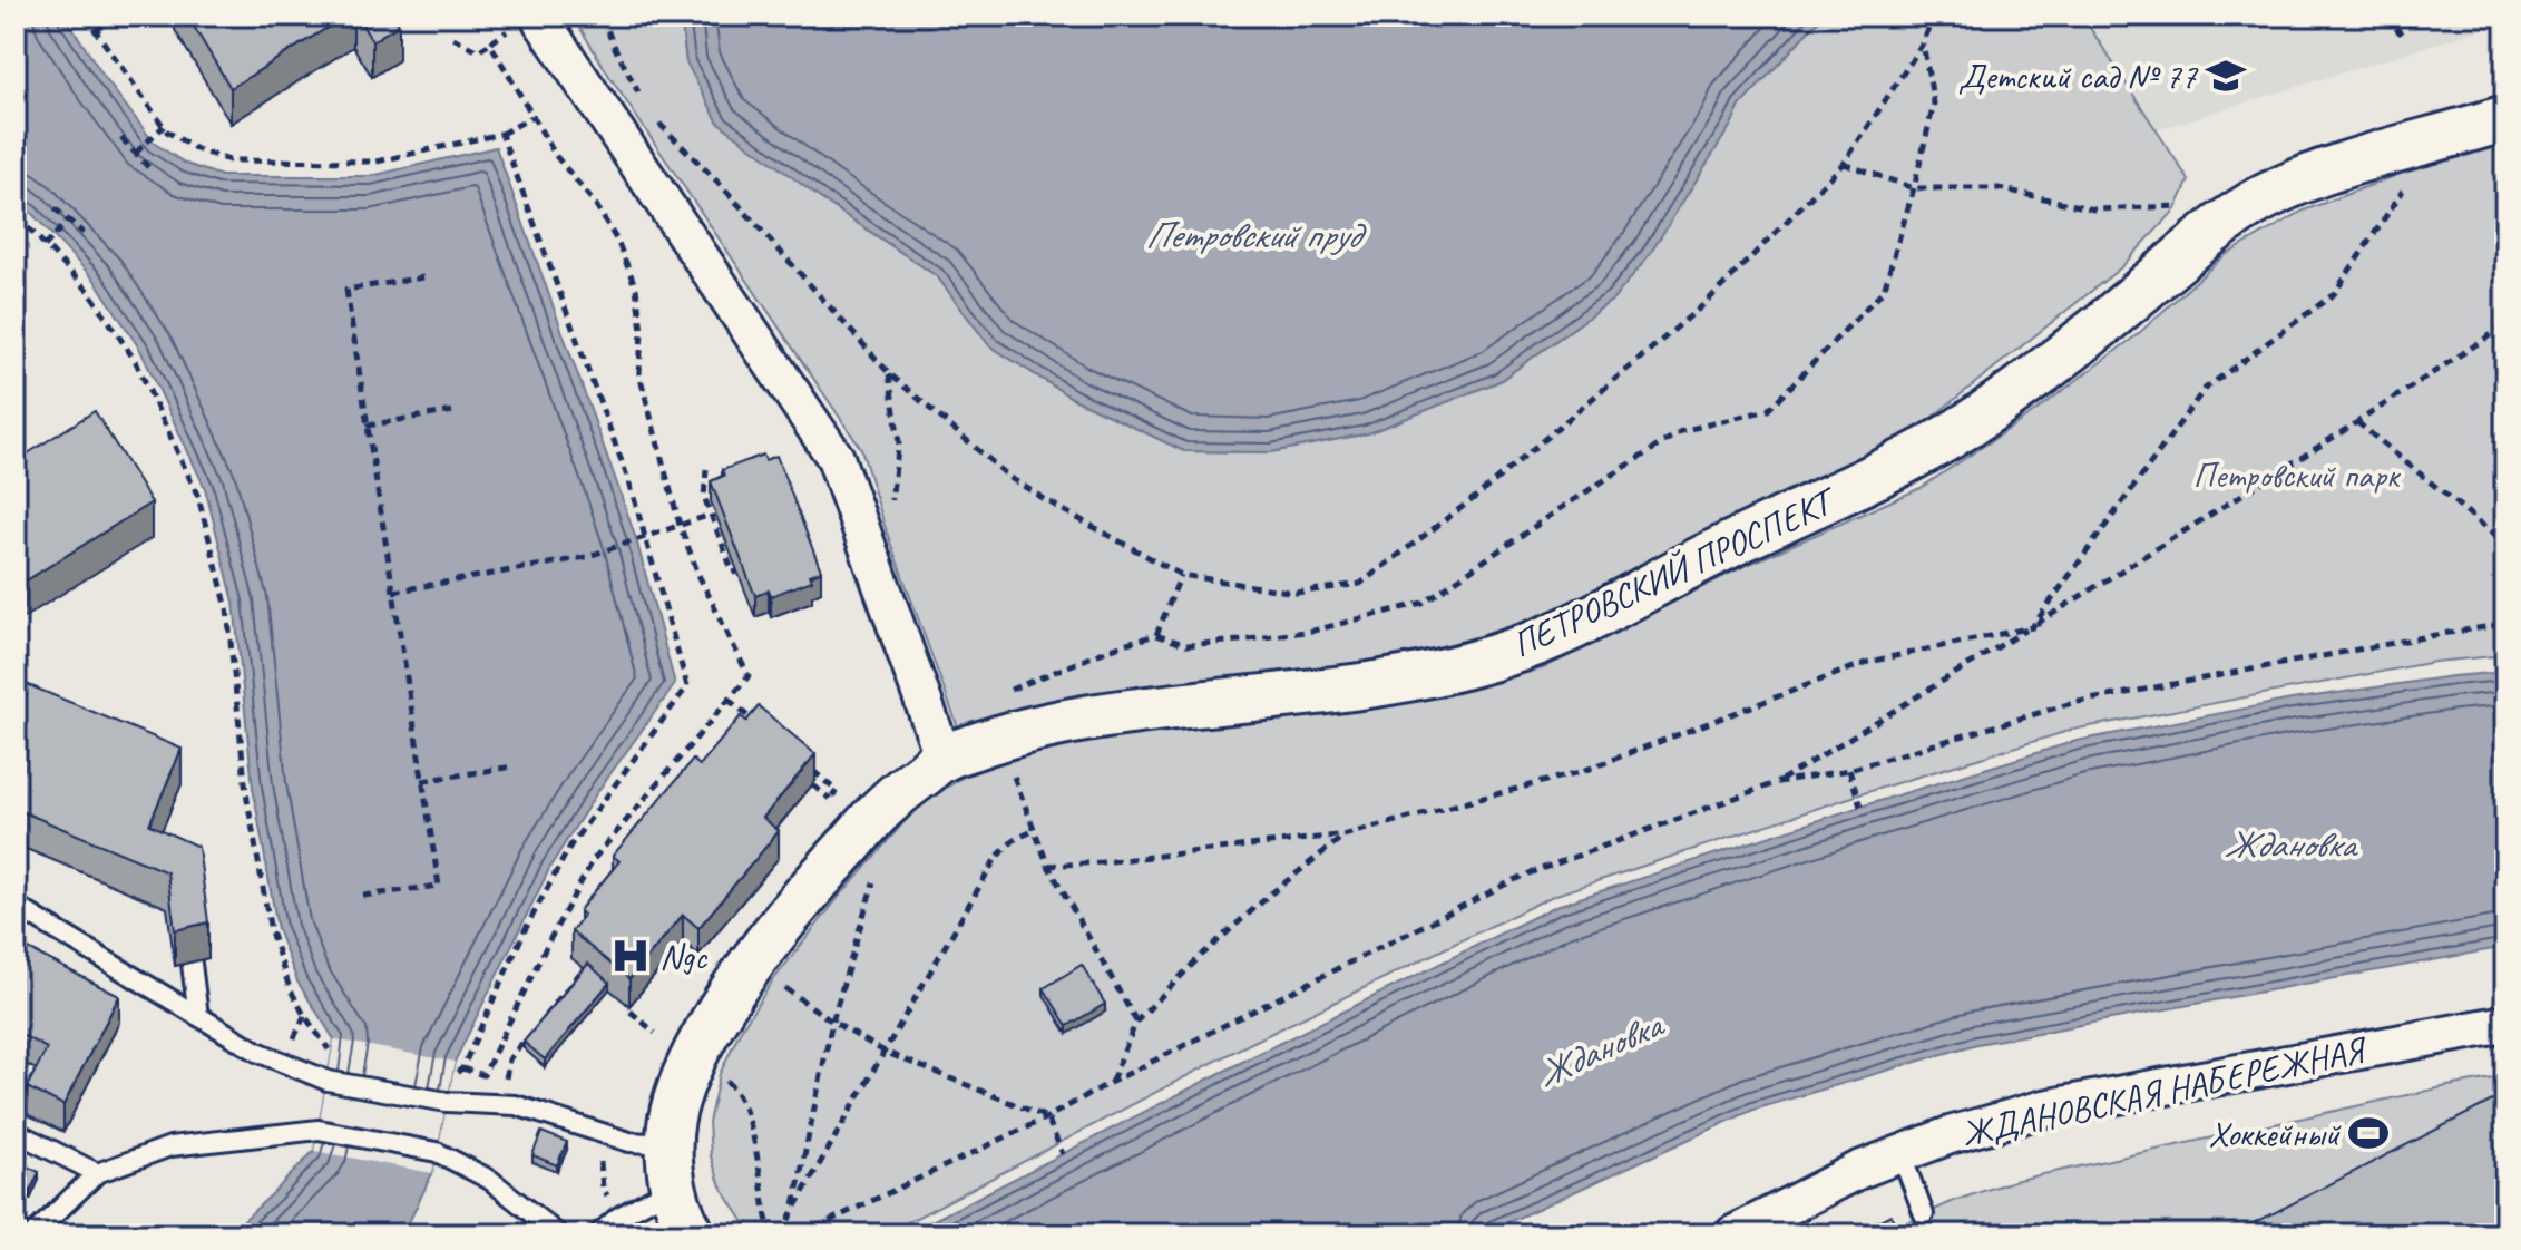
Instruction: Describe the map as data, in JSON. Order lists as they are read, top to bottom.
{
  "streets": {
    "street": ["ПЕТРОВСКИЙ ПРОСПЕКТ", "ЖДАНОВСКАЯ НАБЕРЕЖНАЯ"]
  },
  "water": ["Петровский пруд", "Ждановка"],
  "parks": ["Петровский парк"],
  "places": {
    "school or university": ["Детский сад № 77"],
    "hospital": ["Ngc"],
    "sports": ["Хоккейный"]
  }
}
